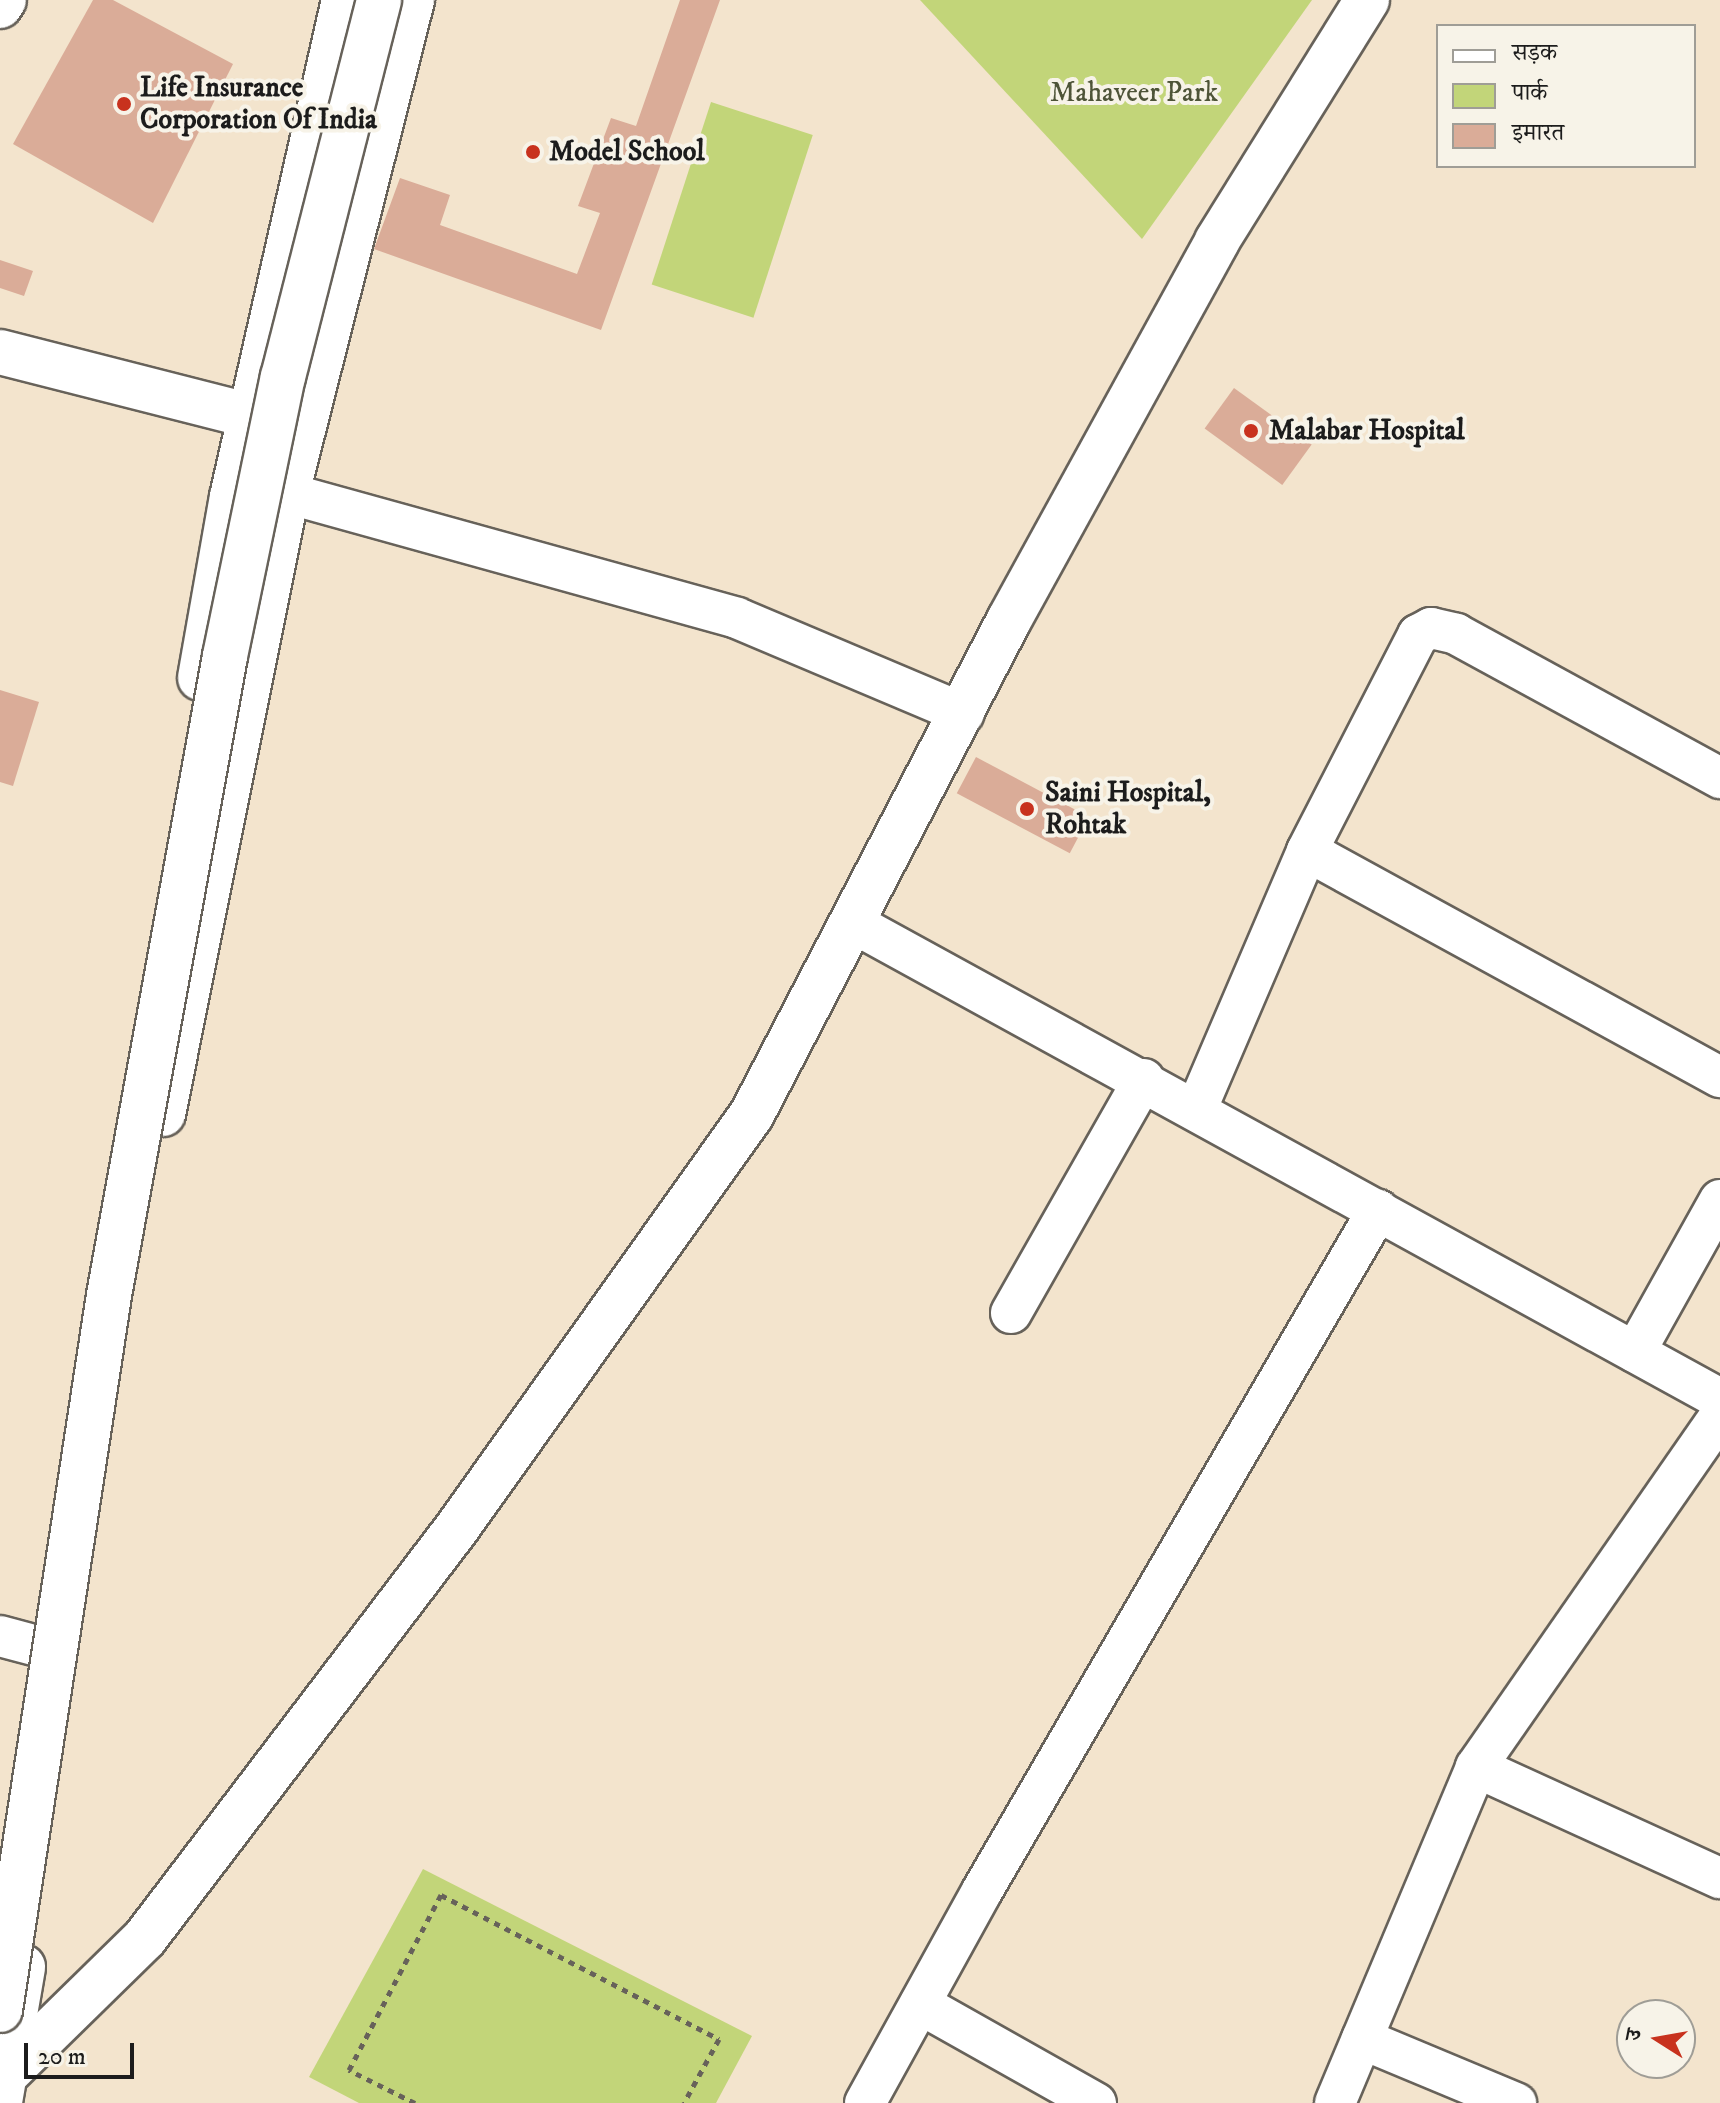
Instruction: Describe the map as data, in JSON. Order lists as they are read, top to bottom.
{
  "parks": ["Mahaveer Park"],
  "places": [
    "Life Insurance Corporation Of India",
    "Model School",
    "Malabar Hospital",
    "Saini Hospital, Rohtak"
  ],
  "legend": ["सड़क", "पार्क", "इमारत"],
  "scale_bar": "20 m",
  "north": "left"
}
